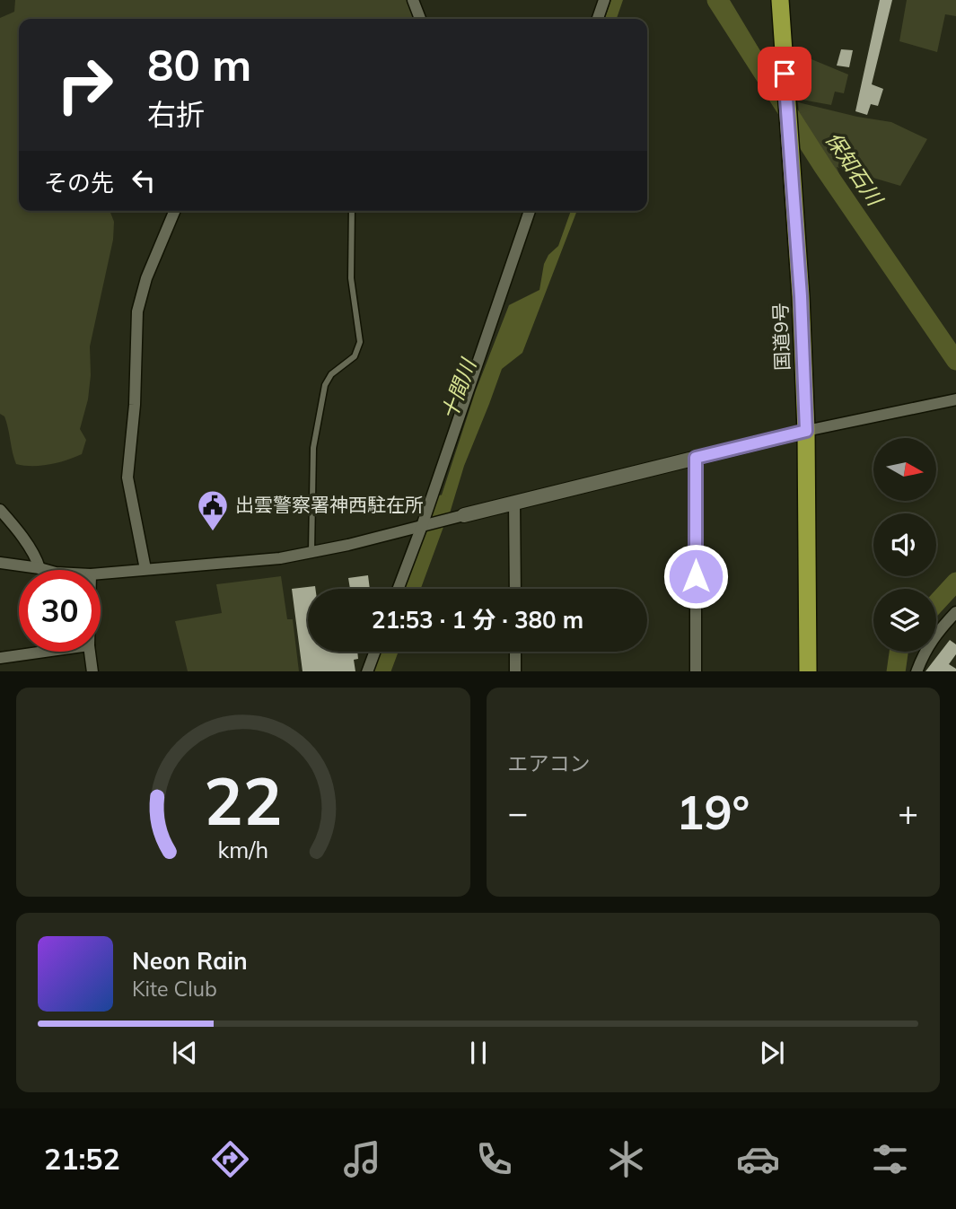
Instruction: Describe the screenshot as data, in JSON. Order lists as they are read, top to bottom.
{
  "streets": {
    "highway": ["国道9号"]
  },
  "water": ["保知石川", "十間川"],
  "places": {
    "public building": ["出雲警察署神西駐在所"]
  },
  "north": "right",
  "page": {
    "turn": ["80 m", "右折"],
    "then": "その先",
    "limit": "30",
    "trip": "21:53 · 1 分 · 380 m",
    "tile": "エアコン",
    "heat": ["−", "19°", "+"],
    "song": ["Neon Rain", "Kite Club"],
    "tabs": "21:52",
    "gauge": ["22", "km/h"]
  }
}
